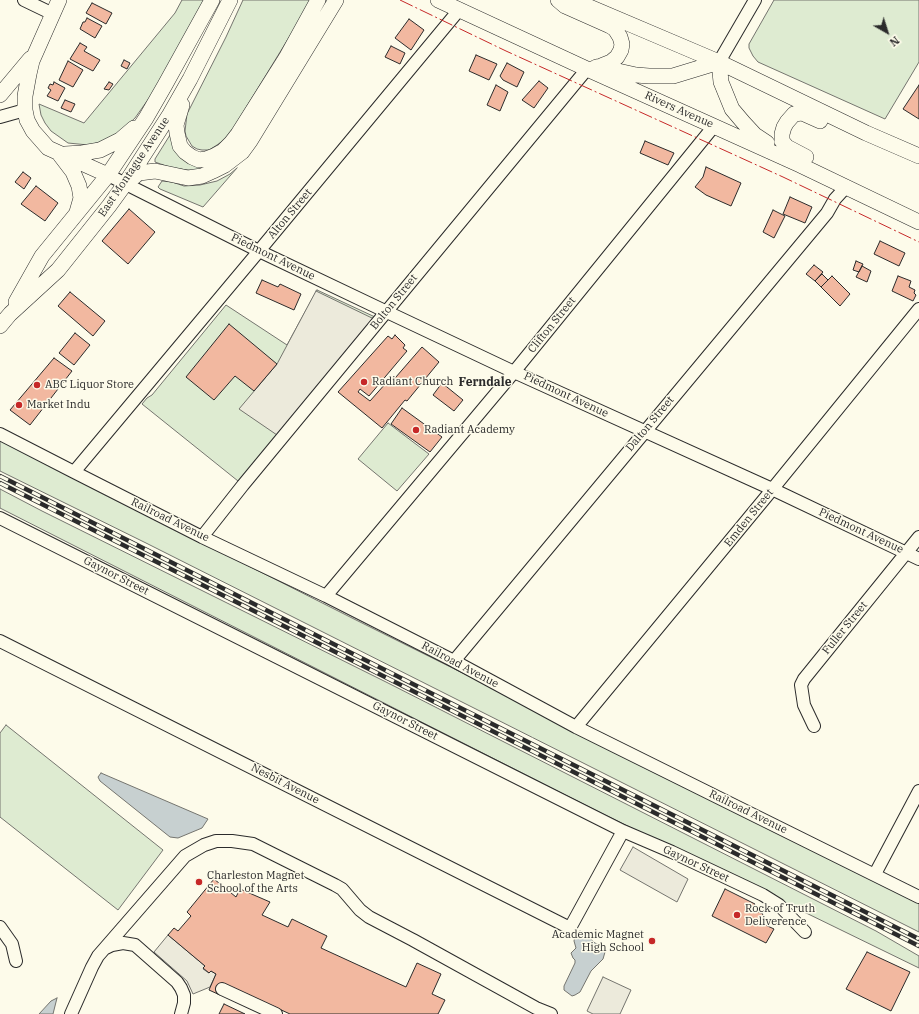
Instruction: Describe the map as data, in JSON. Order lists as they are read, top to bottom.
{
  "streets": {
    "main road": ["Rivers Avenue", "East Montague Avenue"],
    "street": [
      "Alton Street",
      "Piedmont Avenue",
      "Bolton Street",
      "Clifton Street",
      "Dalton Street",
      "Emden Street",
      "Railroad Avenue",
      "Gaynor Street",
      "Fuller Street",
      "Nesbit Avenue"
    ]
  },
  "crossings": [
    ["Rivers Avenue", "Alton Street"],
    ["Rivers Avenue", "Bolton Street"],
    ["Rivers Avenue", "Clifton Street"],
    ["Rivers Avenue", "Dalton Street"],
    ["East Montague Avenue", "Piedmont Avenue"],
    ["Alton Street", "Piedmont Avenue"],
    ["Alton Street", "Railroad Avenue"],
    ["Piedmont Avenue", "Bolton Street"],
    ["Piedmont Avenue", "Clifton Street"],
    ["Piedmont Avenue", "Dalton Street"],
    ["Piedmont Avenue", "Emden Street"],
    ["Piedmont Avenue", "Fuller Street"],
    ["Bolton Street", "Railroad Avenue"],
    ["Clifton Street", "Railroad Avenue"],
    ["Dalton Street", "Railroad Avenue"],
    ["Emden Street", "Railroad Avenue"],
    ["Gaynor Street", "Nesbit Avenue"]
  ],
  "districts": ["Ferndale"],
  "places": [
    "Radiant Church",
    "ABC Liquor Store",
    "Market Indu",
    "Radiant Academy",
    "Charleston Magnet School of the Arts",
    "Rock of Truth Deliverence",
    "Academic Magnet High School"
  ],
  "north": "bottom right"
}
